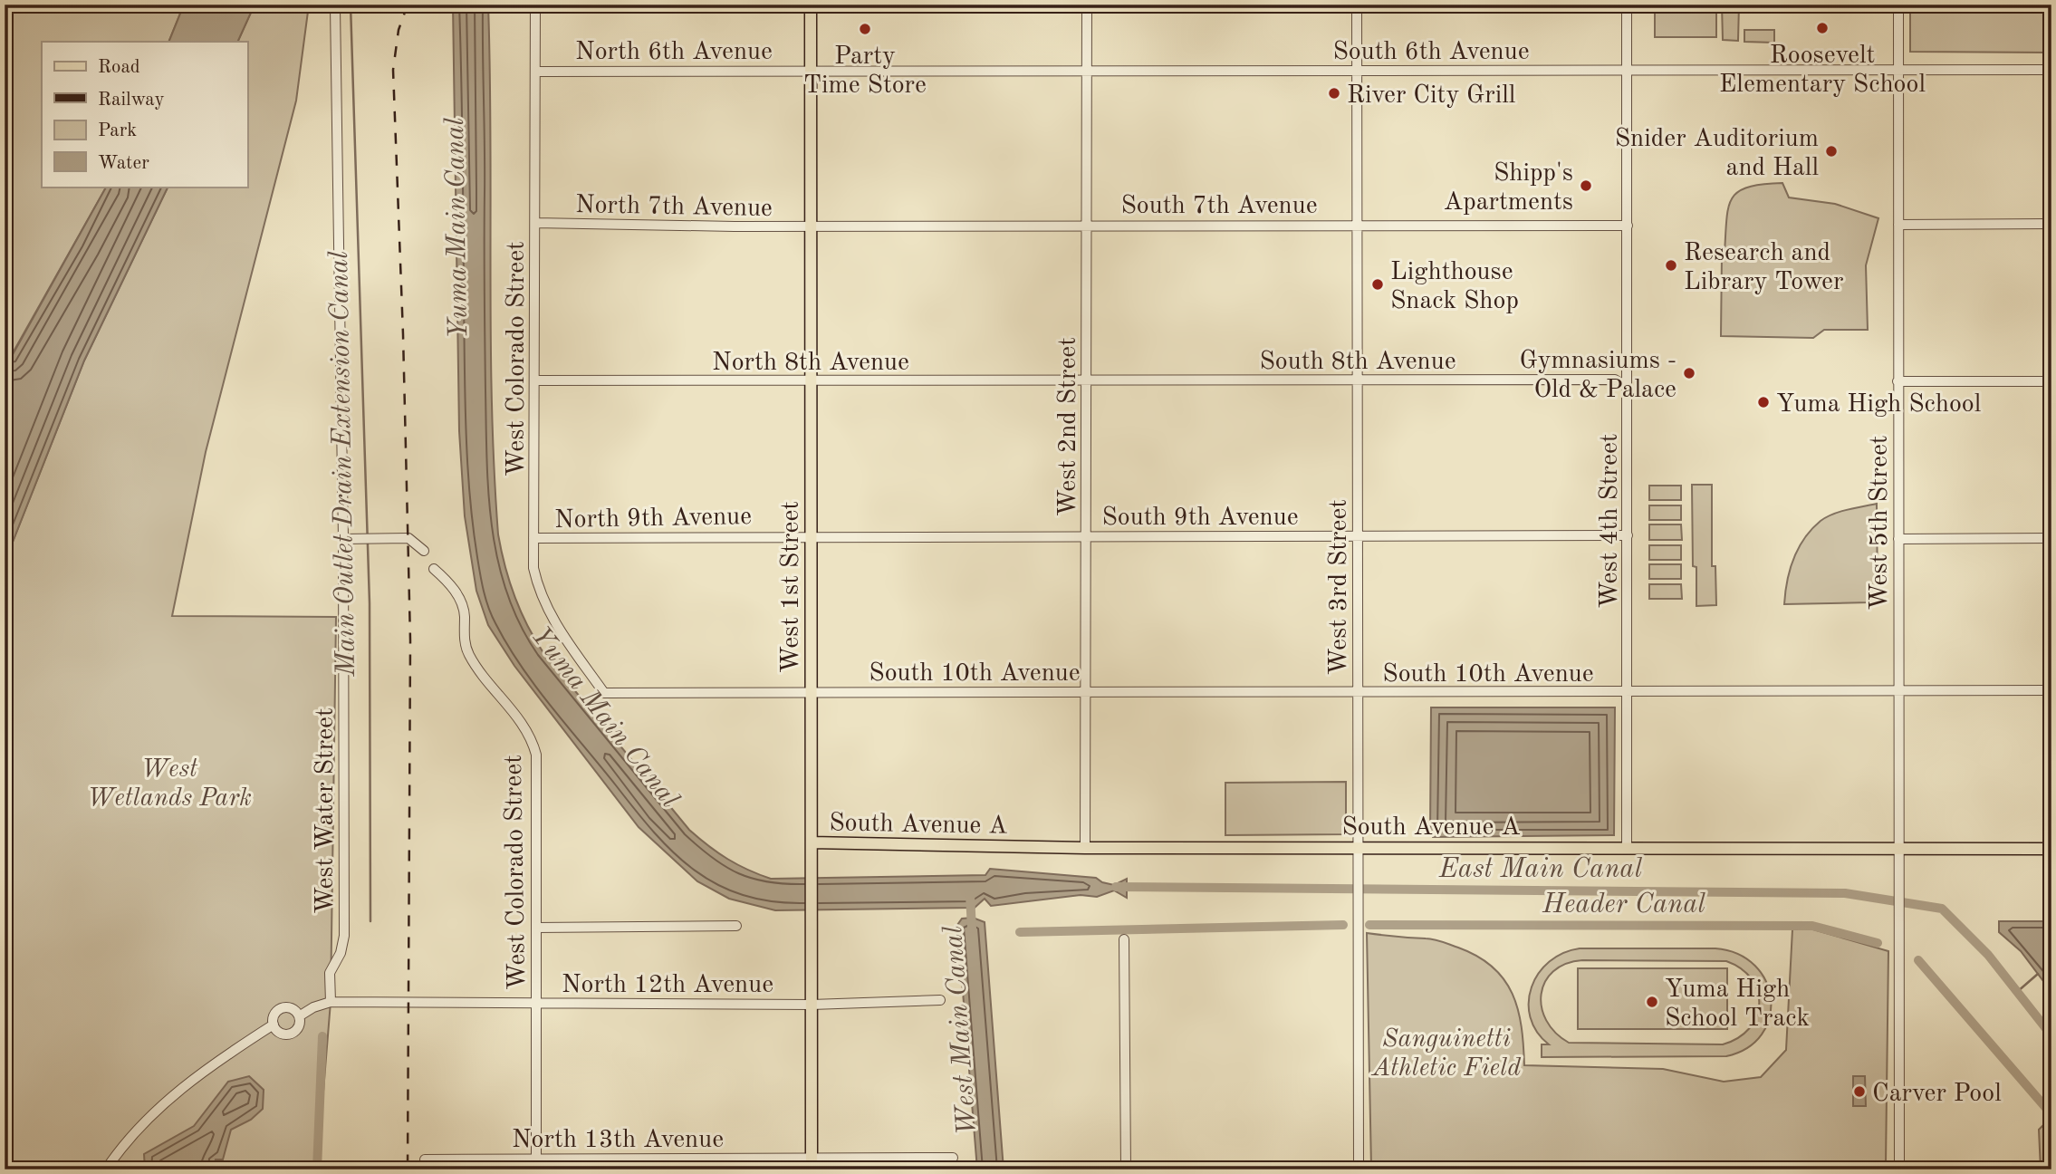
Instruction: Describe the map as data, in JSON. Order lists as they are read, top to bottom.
{
  "streets": {
    "main road": ["West 1st Street", "South Avenue A"],
    "street": [
      "North 6th Avenue",
      "South 6th Avenue",
      "South 7th Avenue",
      "North 7th Avenue",
      "West Colorado Street",
      "South 8th Avenue",
      "North 8th Avenue",
      "West 2nd Street",
      "South 9th Avenue",
      "North 9th Avenue",
      "West 4th Street",
      "West 5th Street",
      "West 3rd Street",
      "South 10th Avenue",
      "West Water Street",
      "North 12th Avenue",
      "North 13th Avenue"
    ]
  },
  "crossings": [
    ["North 6th Avenue", "South 6th Avenue"],
    ["North 6th Avenue", "West Colorado Street"],
    ["North 6th Avenue", "West 1st Street"],
    ["South 6th Avenue", "West 2nd Street"],
    ["South 6th Avenue", "West 4th Street"],
    ["South 6th Avenue", "West 5th Street"],
    ["South 6th Avenue", "West 1st Street"],
    ["South 6th Avenue", "West 3rd Street"],
    ["South 7th Avenue", "North 7th Avenue"],
    ["South 7th Avenue", "West 2nd Street"],
    ["South 7th Avenue", "West 4th Street"],
    ["South 7th Avenue", "West 1st Street"],
    ["South 7th Avenue", "West 3rd Street"],
    ["North 7th Avenue", "West Colorado Street"],
    ["North 7th Avenue", "West 1st Street"],
    ["West Colorado Street", "North 8th Avenue"],
    ["West Colorado Street", "North 9th Avenue"],
    ["West Colorado Street", "South 10th Avenue"],
    ["West Colorado Street", "North 12th Avenue"],
    ["West Colorado Street", "North 13th Avenue"],
    ["South 8th Avenue", "North 8th Avenue"],
    ["South 8th Avenue", "West 2nd Street"],
    ["South 8th Avenue", "West 4th Street"],
    ["South 8th Avenue", "West 3rd Street"],
    ["North 8th Avenue", "West 2nd Street"],
    ["North 8th Avenue", "West 1st Street"],
    ["West 2nd Street", "South 9th Avenue"],
    ["West 2nd Street", "South 10th Avenue"],
    ["West 2nd Street", "South Avenue A"],
    ["South 9th Avenue", "North 9th Avenue"],
    ["South 9th Avenue", "West 4th Street"],
    ["South 9th Avenue", "West 1st Street"],
    ["South 9th Avenue", "West 3rd Street"],
    ["North 9th Avenue", "West 1st Street"],
    ["West 4th Street", "South 10th Avenue"],
    ["West 4th Street", "South Avenue A"],
    ["West 5th Street", "South 10th Avenue"],
    ["West 5th Street", "South Avenue A"],
    ["West 1st Street", "South 10th Avenue"],
    ["West 1st Street", "South Avenue A"],
    ["West 1st Street", "North 12th Avenue"],
    ["West 1st Street", "North 13th Avenue"],
    ["West 3rd Street", "South 10th Avenue"],
    ["West 3rd Street", "South Avenue A"],
    ["West Water Street", "North 12th Avenue"]
  ],
  "water": [
    "Yuma Main Canal",
    "Main Outlet Drain Extension Canal",
    "East Main Canal",
    "Header Canal",
    "West Main Canal"
  ],
  "parks": ["West Wetlands Park", "Sanguinetti Athletic Field"],
  "places": [
    "Roosevelt Elementary School",
    "Party Time Store",
    "River City Grill",
    "Snider Auditorium and Hall",
    "Shipp's Apartments",
    "Research and Library Tower",
    "Lighthouse Snack Shop",
    "Gymnasiums - Old & Palace",
    "Yuma High School",
    "Yuma High School Track",
    "Carver Pool"
  ],
  "legend": [
    "Road",
    "Railway",
    "Park",
    "Water"
  ]
}
